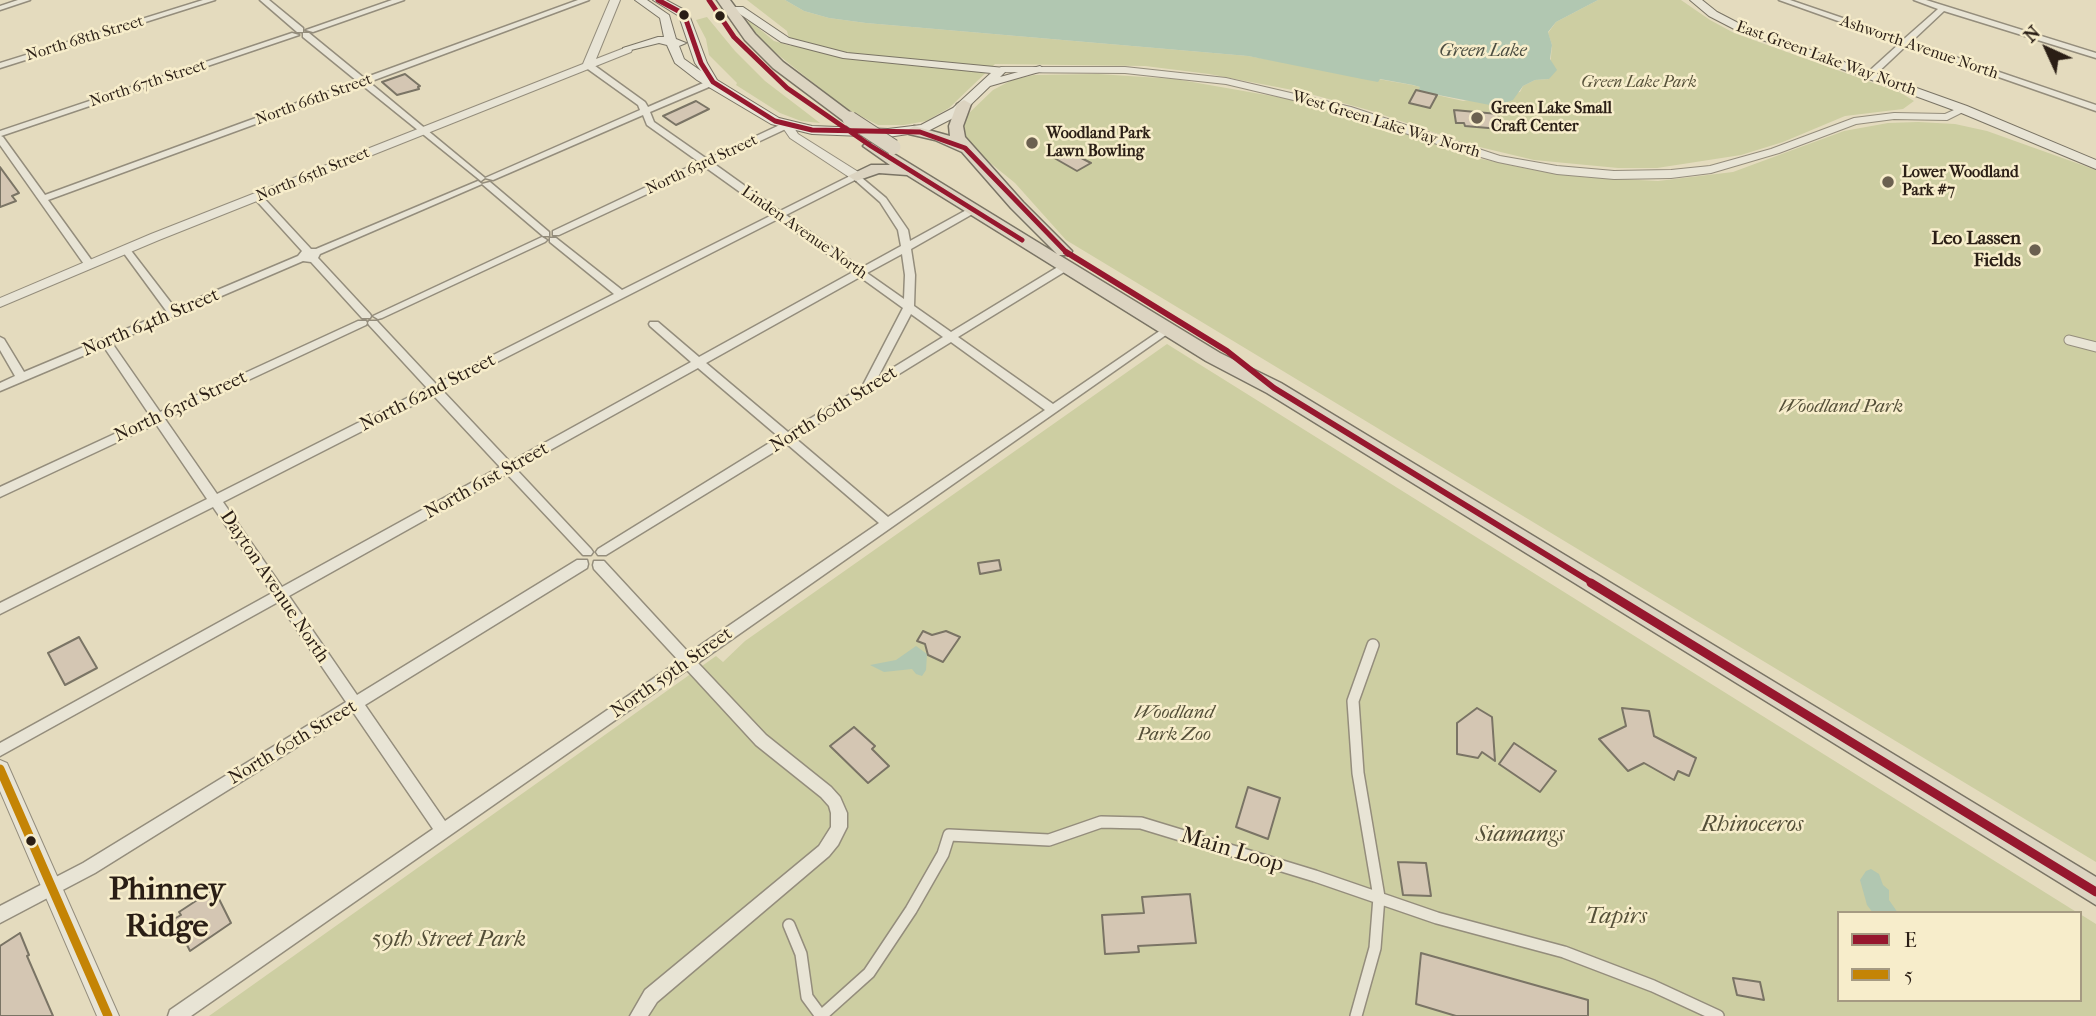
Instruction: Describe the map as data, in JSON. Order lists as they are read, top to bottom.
{
  "streets": {
    "main road": ["East Green Lake Way North", "West Green Lake Way North"],
    "street": [
      "North 68th Street",
      "Ashworth Avenue North",
      "North 67th Street",
      "North 66th Street",
      "North 63rd Street",
      "North 65th Street",
      "Linden Avenue North",
      "North 64th Street",
      "North 62nd Street",
      "North 60th Street",
      "North 61st Street",
      "Dayton Avenue North",
      "North 59th Street",
      "Main Loop"
    ]
  },
  "crossings": [
    ["East Green Lake Way North", "West Green Lake Way North"],
    ["North 63rd Street", "Linden Avenue North"],
    ["North 63rd Street", "Dayton Avenue North"],
    ["North 65th Street", "Linden Avenue North"],
    ["Linden Avenue North", "North 64th Street"],
    ["Linden Avenue North", "North 62nd Street"],
    ["Linden Avenue North", "North 60th Street"],
    ["Linden Avenue North", "North 61st Street"],
    ["Linden Avenue North", "North 59th Street"],
    ["North 64th Street", "Dayton Avenue North"],
    ["North 62nd Street", "Dayton Avenue North"],
    ["North 60th Street", "Dayton Avenue North"],
    ["North 61st Street", "Dayton Avenue North"],
    ["Dayton Avenue North", "North 59th Street"]
  ],
  "districts": ["Phinney Ridge"],
  "water": ["Green Lake"],
  "parks": [
    "Green Lake Park",
    "Woodland Park",
    "Woodland Park Zoo",
    "Rhinoceros",
    "Siamangs",
    "Tapirs",
    "59th Street Park"
  ],
  "places": [
    "Green Lake Small Craft Center",
    "Woodland Park Lawn Bowling",
    "Lower Woodland Park #7",
    "Leo Lassen Fields"
  ],
  "lines": ["transit line E", "transit line 5"],
  "legend": ["E", "5"],
  "north": "top left"
}
